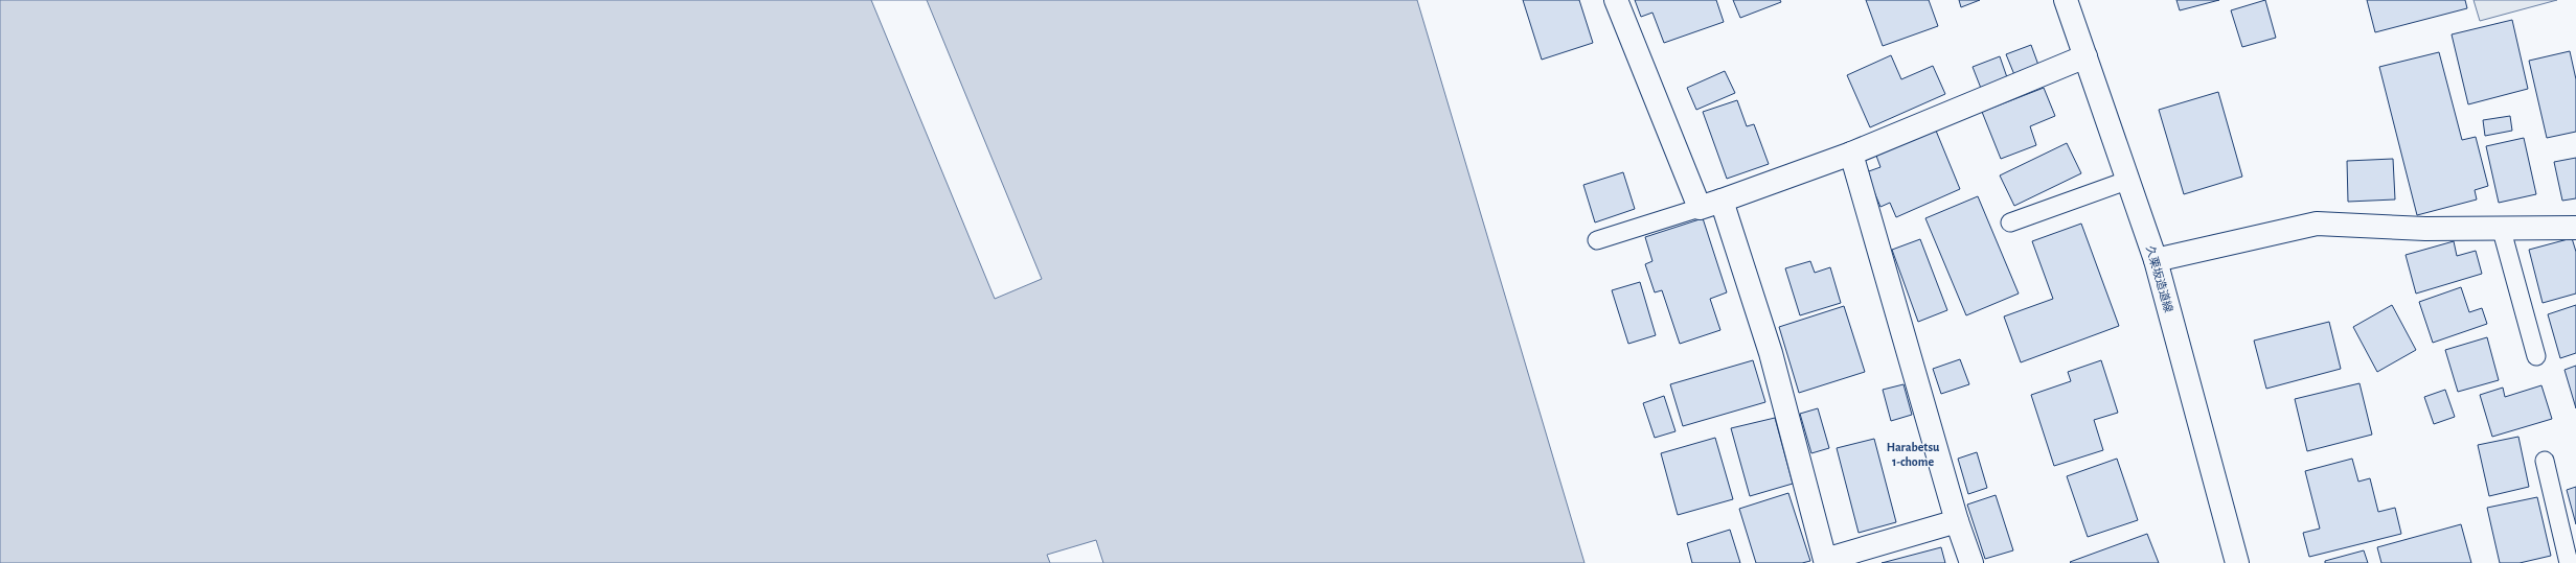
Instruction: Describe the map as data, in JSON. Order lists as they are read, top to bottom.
{
  "streets": {
    "street": ["久栗坂造道線"]
  },
  "districts": ["Harabetsu 1-chome"]
}
